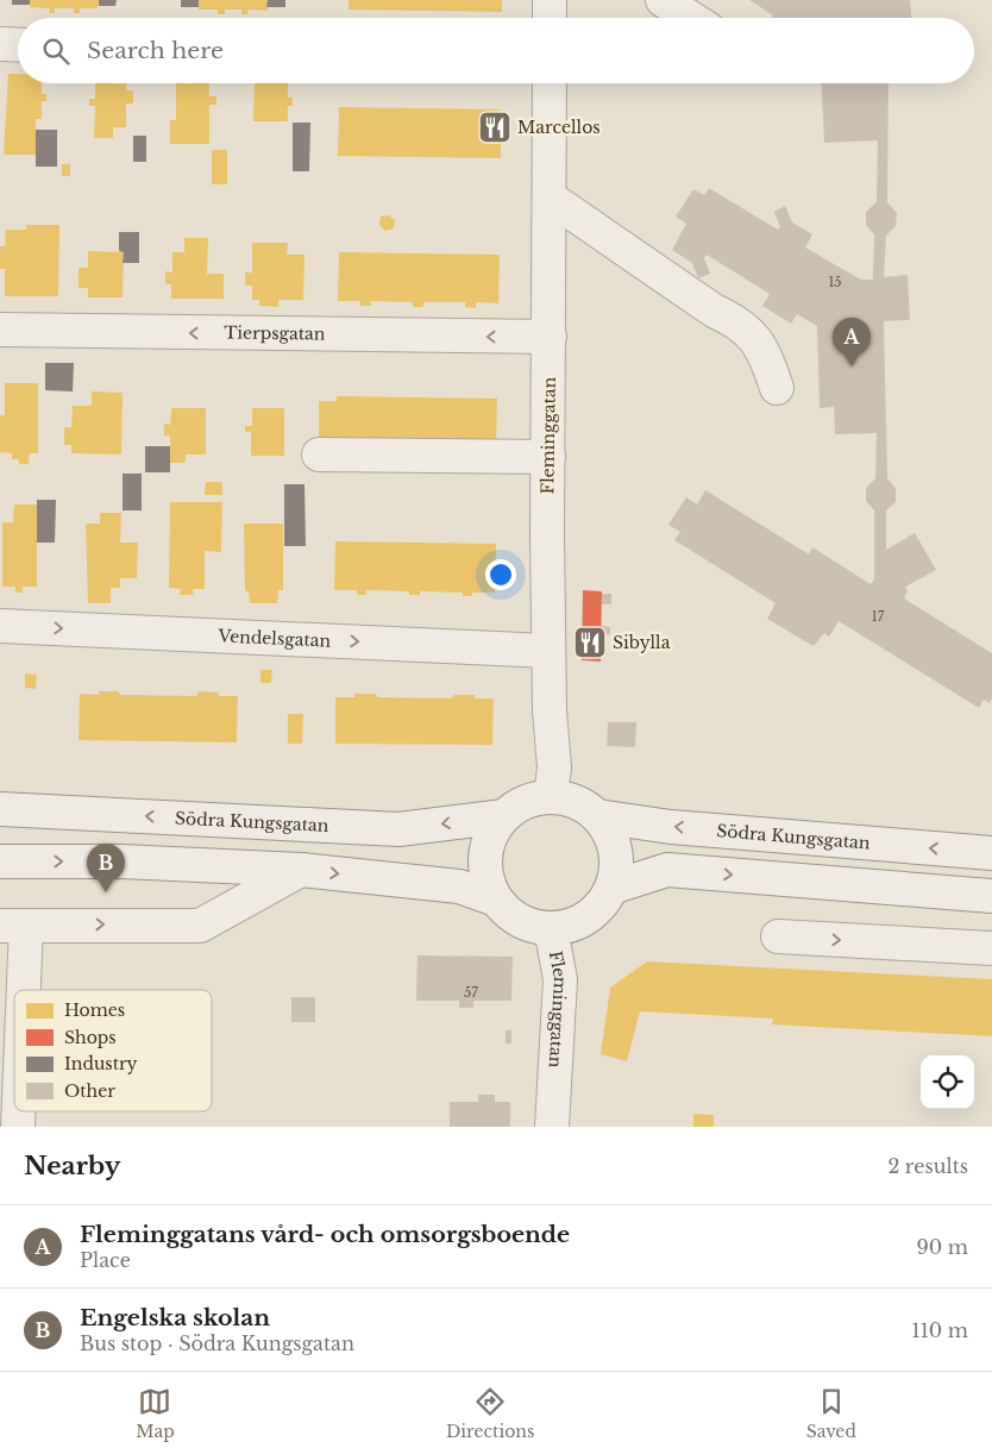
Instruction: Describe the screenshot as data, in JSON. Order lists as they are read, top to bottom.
{
  "streets": {
    "street": [
      "Tierpsgatan",
      "Fleminggatan",
      "Vendelsgatan",
      "Södra Kungsgatan"
    ]
  },
  "crossings": [
    ["Tierpsgatan", "Fleminggatan"],
    ["Fleminggatan", "Vendelsgatan"],
    ["Fleminggatan", "Södra Kungsgatan"]
  ],
  "places": {
    "restaurant": ["Marcellos", "Sibylla"]
  },
  "house_numbers": ["15", "17", "57"],
  "legend": [
    "Homes",
    "Shops",
    "Industry",
    "Other"
  ],
  "page": {
    "search": "Search here",
    "pins": ["A", "B"],
    "heading": ["Nearby", "2 results"],
    "list": [
      {
        "mark": "A",
        "name": "Fleminggatans vård- och omsorgsboende",
        "note": "Place",
        "value": "90 m"
      },
      {
        "mark": "B",
        "name": "Engelska skolan",
        "note": "Bus stop · Södra Kungsgatan",
        "value": "110 m"
      }
    ],
    "nav": ["Map", "Directions", "Saved"]
  }
}
